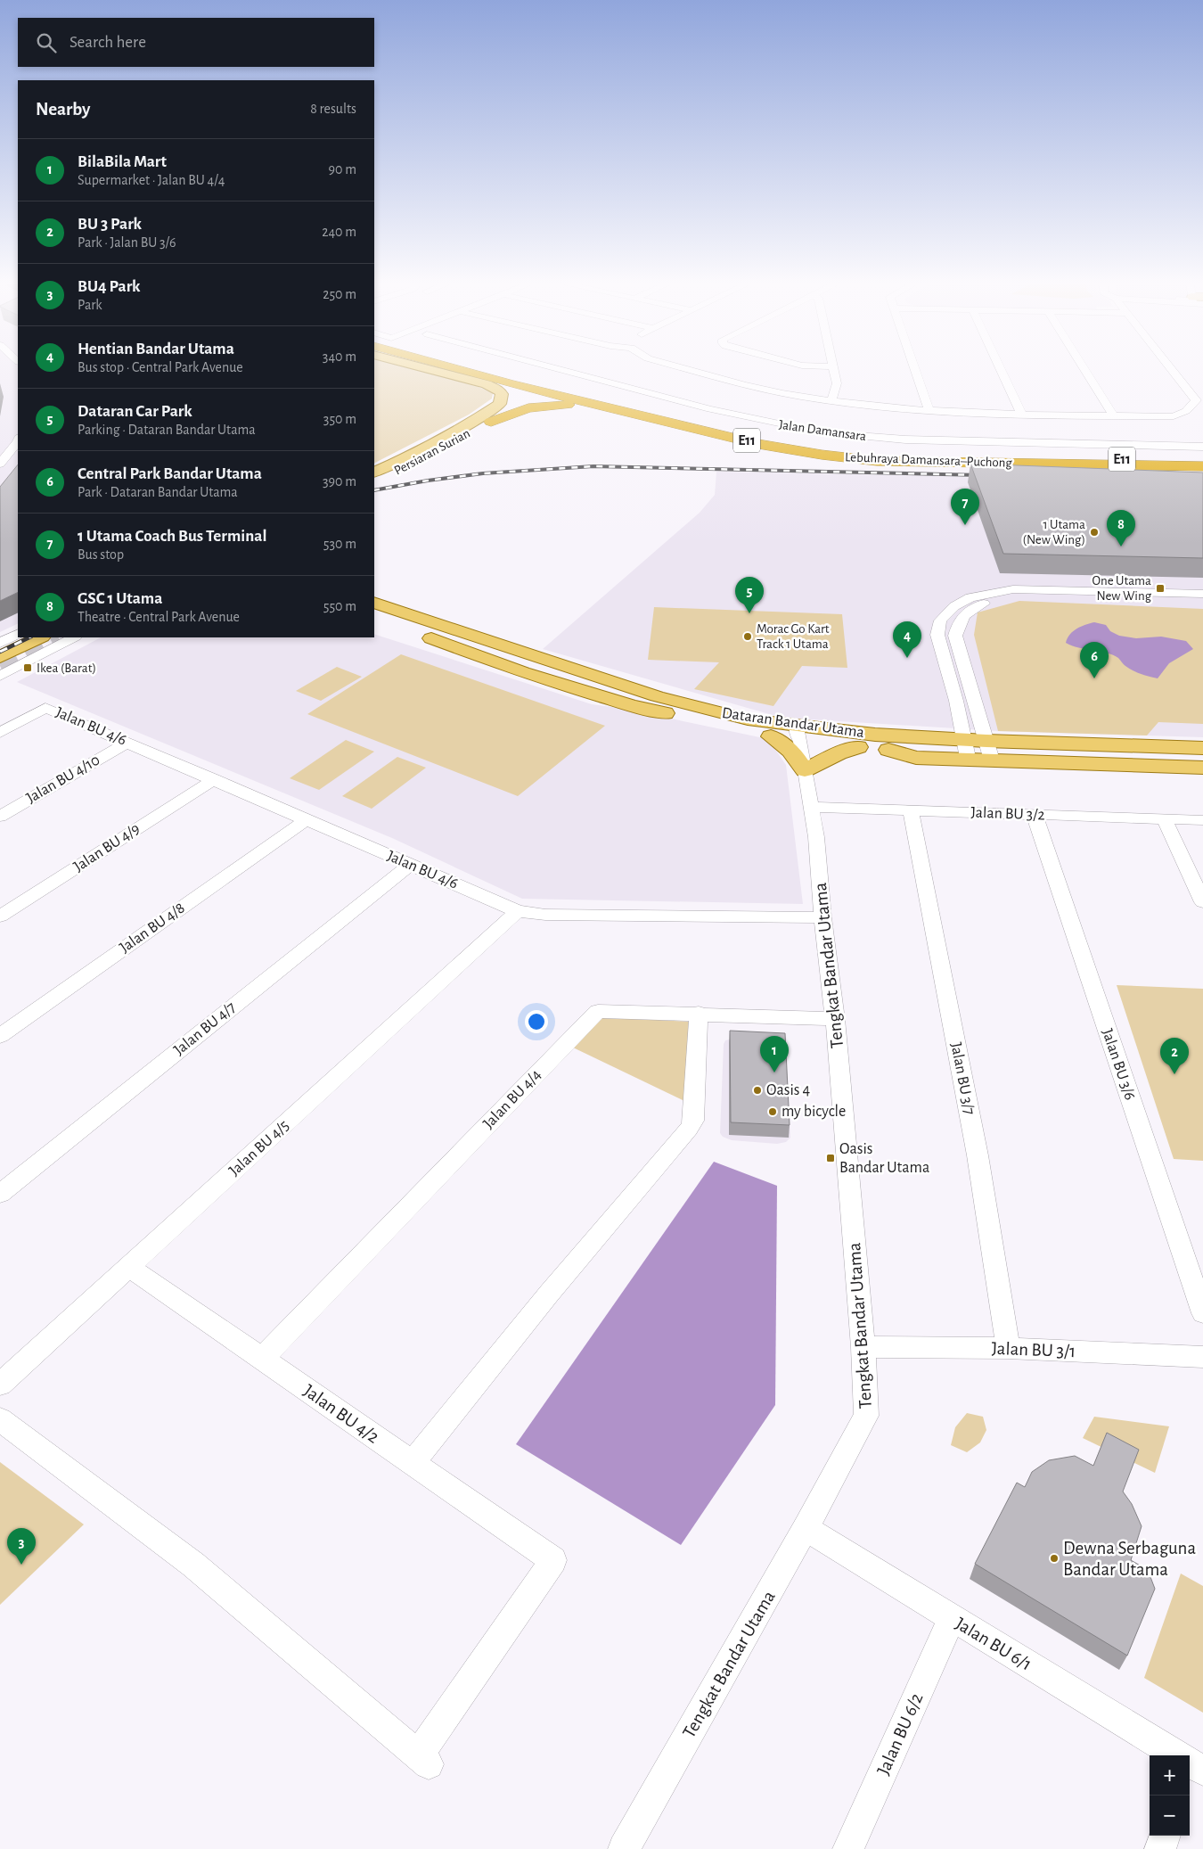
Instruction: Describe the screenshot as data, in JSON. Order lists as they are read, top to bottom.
{
  "streets": {
    "highway": ["E11", "Lebuhraya Damansara–Puchong"],
    "main road": ["Persiaran Surian", "Dataran Bandar Utama"],
    "street": [
      "Jalan Damansara",
      "Jalan BU 4/6",
      "Jalan BU 4/10",
      "Jalan BU 3/2",
      "Jalan BU 4/9",
      "Jalan BU 4/8",
      "Tengkat Bandar Utama",
      "Jalan BU 4/7",
      "Jalan BU 3/6",
      "Jalan BU 3/7",
      "Jalan BU 4/4",
      "Jalan BU 4/5",
      "Jalan BU 3/1",
      "Jalan BU 4/2",
      "Jalan BU 6/1",
      "Jalan BU 6/2"
    ]
  },
  "crossings": [
    ["Dataran Bandar Utama", "Tengkat Bandar Utama"],
    ["Jalan BU 4/6", "Jalan BU 4/10"],
    ["Jalan BU 4/6", "Jalan BU 4/9"],
    ["Jalan BU 4/6", "Jalan BU 4/8"],
    ["Jalan BU 4/6", "Tengkat Bandar Utama"],
    ["Jalan BU 4/6", "Jalan BU 4/7"],
    ["Jalan BU 4/6", "Jalan BU 4/5"],
    ["Jalan BU 3/2", "Tengkat Bandar Utama"],
    ["Jalan BU 3/2", "Jalan BU 3/6"],
    ["Jalan BU 3/2", "Jalan BU 3/7"],
    ["Tengkat Bandar Utama", "Jalan BU 4/4"],
    ["Tengkat Bandar Utama", "Jalan BU 3/1"],
    ["Tengkat Bandar Utama", "Jalan BU 6/1"],
    ["Jalan BU 3/7", "Jalan BU 3/1"],
    ["Jalan BU 4/4", "Jalan BU 4/2"],
    ["Jalan BU 4/5", "Jalan BU 4/2"],
    ["Jalan BU 6/1", "Jalan BU 6/2"]
  ],
  "places": {
    "other": [
      "1 Utama (New Wing)",
      "Morac Go Kart Track 1 Utama",
      "Oasis 4",
      "my bicycle",
      "Dewna Serbaguna Bandar Utama"
    ],
    "transit": ["One Utama New Wing", "Ikea (Barat)", "Oasis Bandar Utama"]
  },
  "page": {
    "search": "Search here",
    "heading": ["Nearby", "8 results"],
    "list": [
      {
        "mark": "1",
        "name": "BilaBila Mart",
        "note": "Supermarket · Jalan BU 4/4",
        "value": "90 m"
      },
      {
        "mark": "2",
        "name": "BU 3 Park",
        "note": "Park · Jalan BU 3/6",
        "value": "240 m"
      },
      {
        "mark": "3",
        "name": "BU4 Park",
        "note": "Park",
        "value": "250 m"
      },
      {
        "mark": "4",
        "name": "Hentian Bandar Utama",
        "note": "Bus stop · Central Park Avenue",
        "value": "340 m"
      },
      {
        "mark": "5",
        "name": "Dataran Car Park",
        "note": "Parking · Dataran Bandar Utama",
        "value": "350 m"
      },
      {
        "mark": "6",
        "name": "Central Park Bandar Utama",
        "note": "Park · Dataran Bandar Utama",
        "value": "390 m"
      },
      {
        "mark": "7",
        "name": "1 Utama Coach Bus Terminal",
        "note": "Bus stop",
        "value": "530 m"
      },
      {
        "mark": "8",
        "name": "GSC 1 Utama",
        "note": "Theatre · Central Park Avenue",
        "value": "550 m"
      }
    ],
    "pins": [
      "7",
      "8",
      "5",
      "4",
      "6",
      "1",
      "2",
      "3"
    ],
    "map_buttons": ["+", "−"]
  }
}
